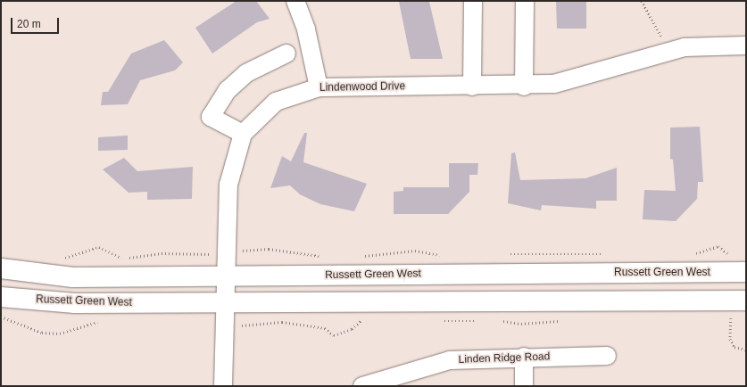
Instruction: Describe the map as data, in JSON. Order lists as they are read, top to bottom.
{
  "streets": {
    "street": ["Lindenwood Drive", "Russett Green West", "Linden Ridge Road"]
  },
  "scale_bar": "20 m"
}
